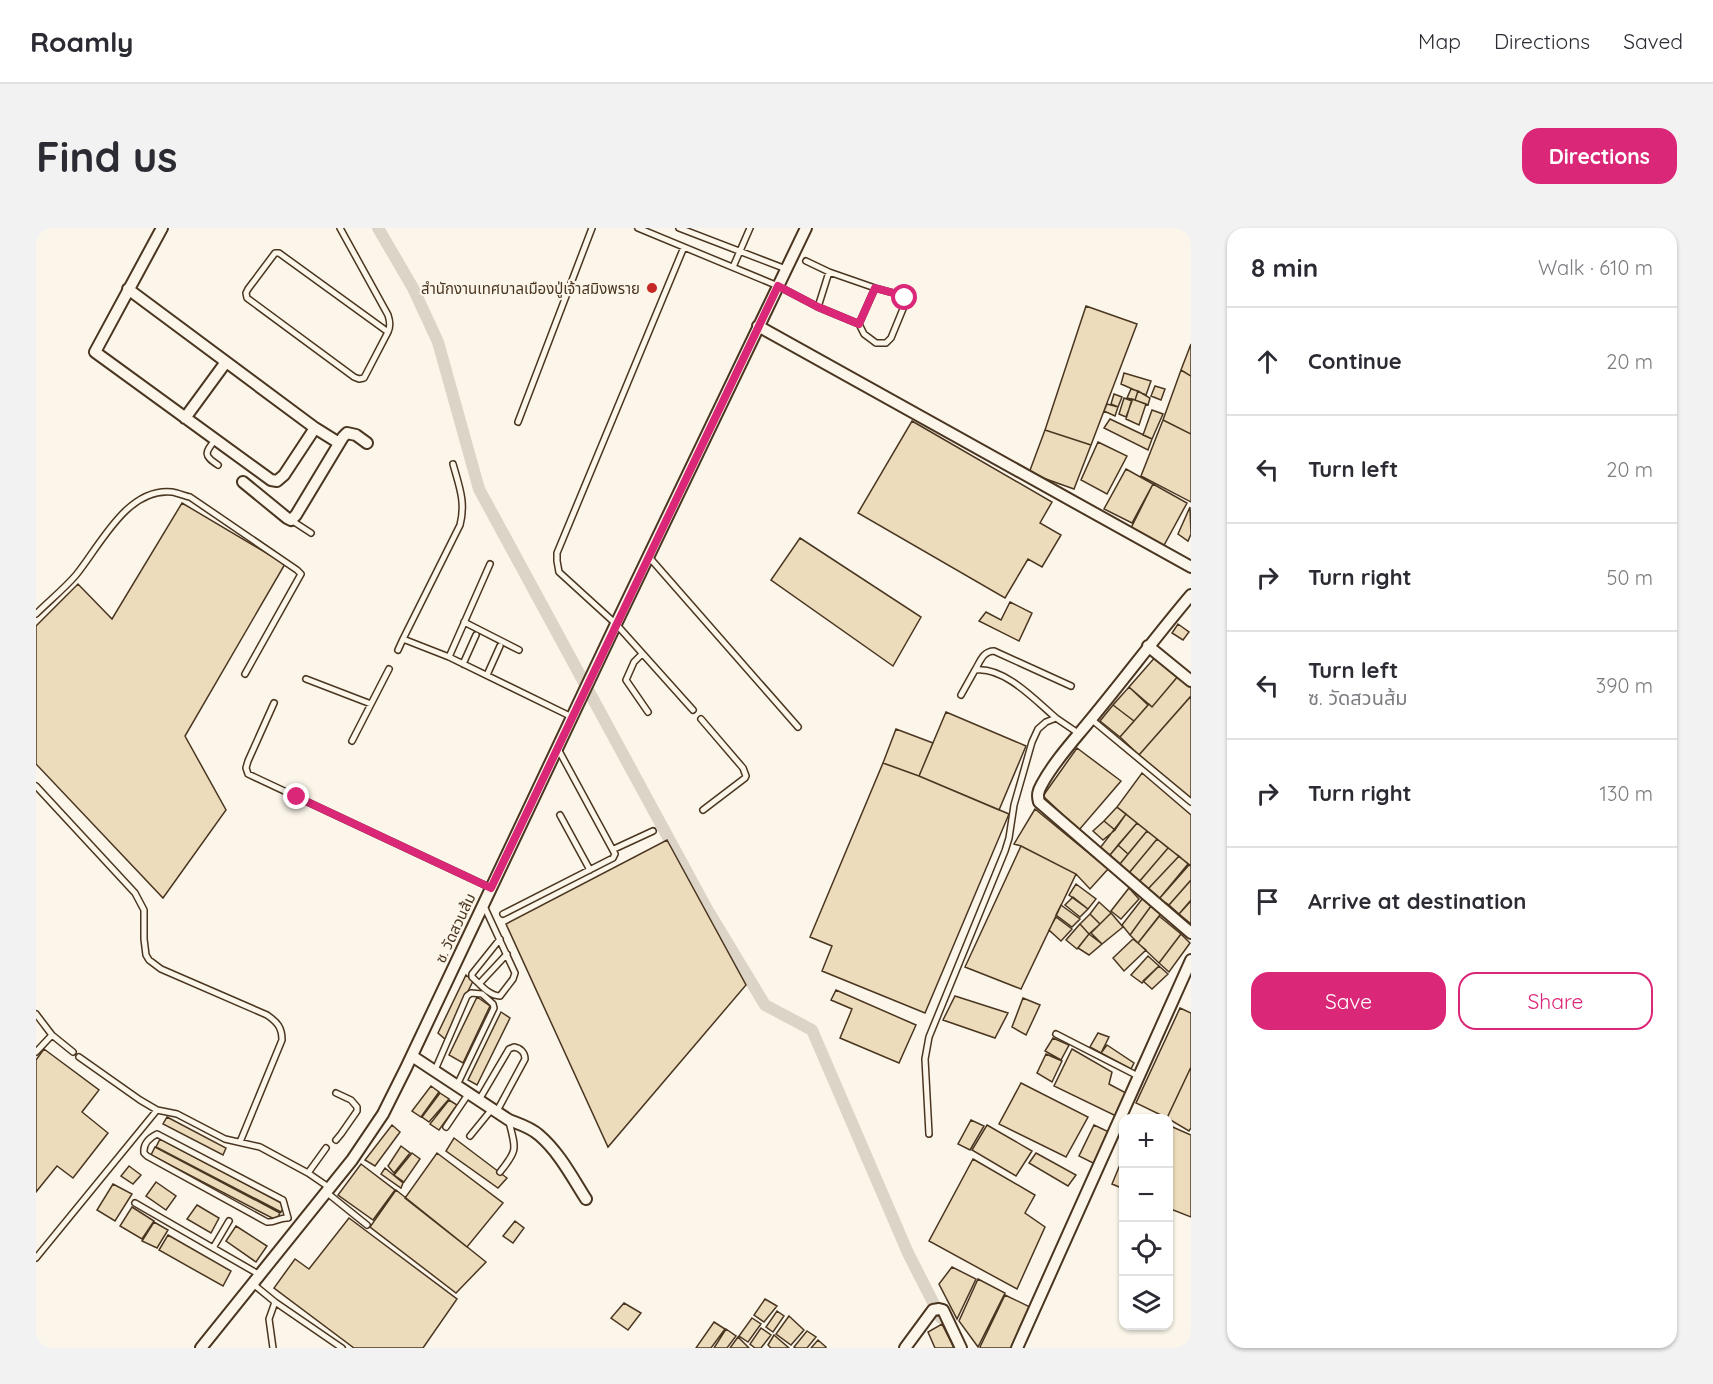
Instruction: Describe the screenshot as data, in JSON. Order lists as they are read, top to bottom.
{
  "streets": {
    "street": ["ซ. วัดสวนส้ม"]
  },
  "places": ["สำนักงานเทศบาลเมืองปู่เจ้าสมิงพราย"],
  "page": {
    "header": "Roamly",
    "nav": ["Map", "Directions", "Saved"],
    "buttons": [
      "Directions",
      ["Save", "Share"]
    ],
    "title": "Find us",
    "heading": ["8 min", "Walk · 610 m"],
    "list": [
      ["Continue", "20 m"],
      ["Turn left", "20 m"],
      ["Turn right", "50 m"],
      ["Turn left", "ซ. วัดสวนส้ม", "390 m"],
      ["Turn right", "130 m"],
      "Arrive at destination"
    ],
    "map_buttons": ["+", "−"]
  }
}
